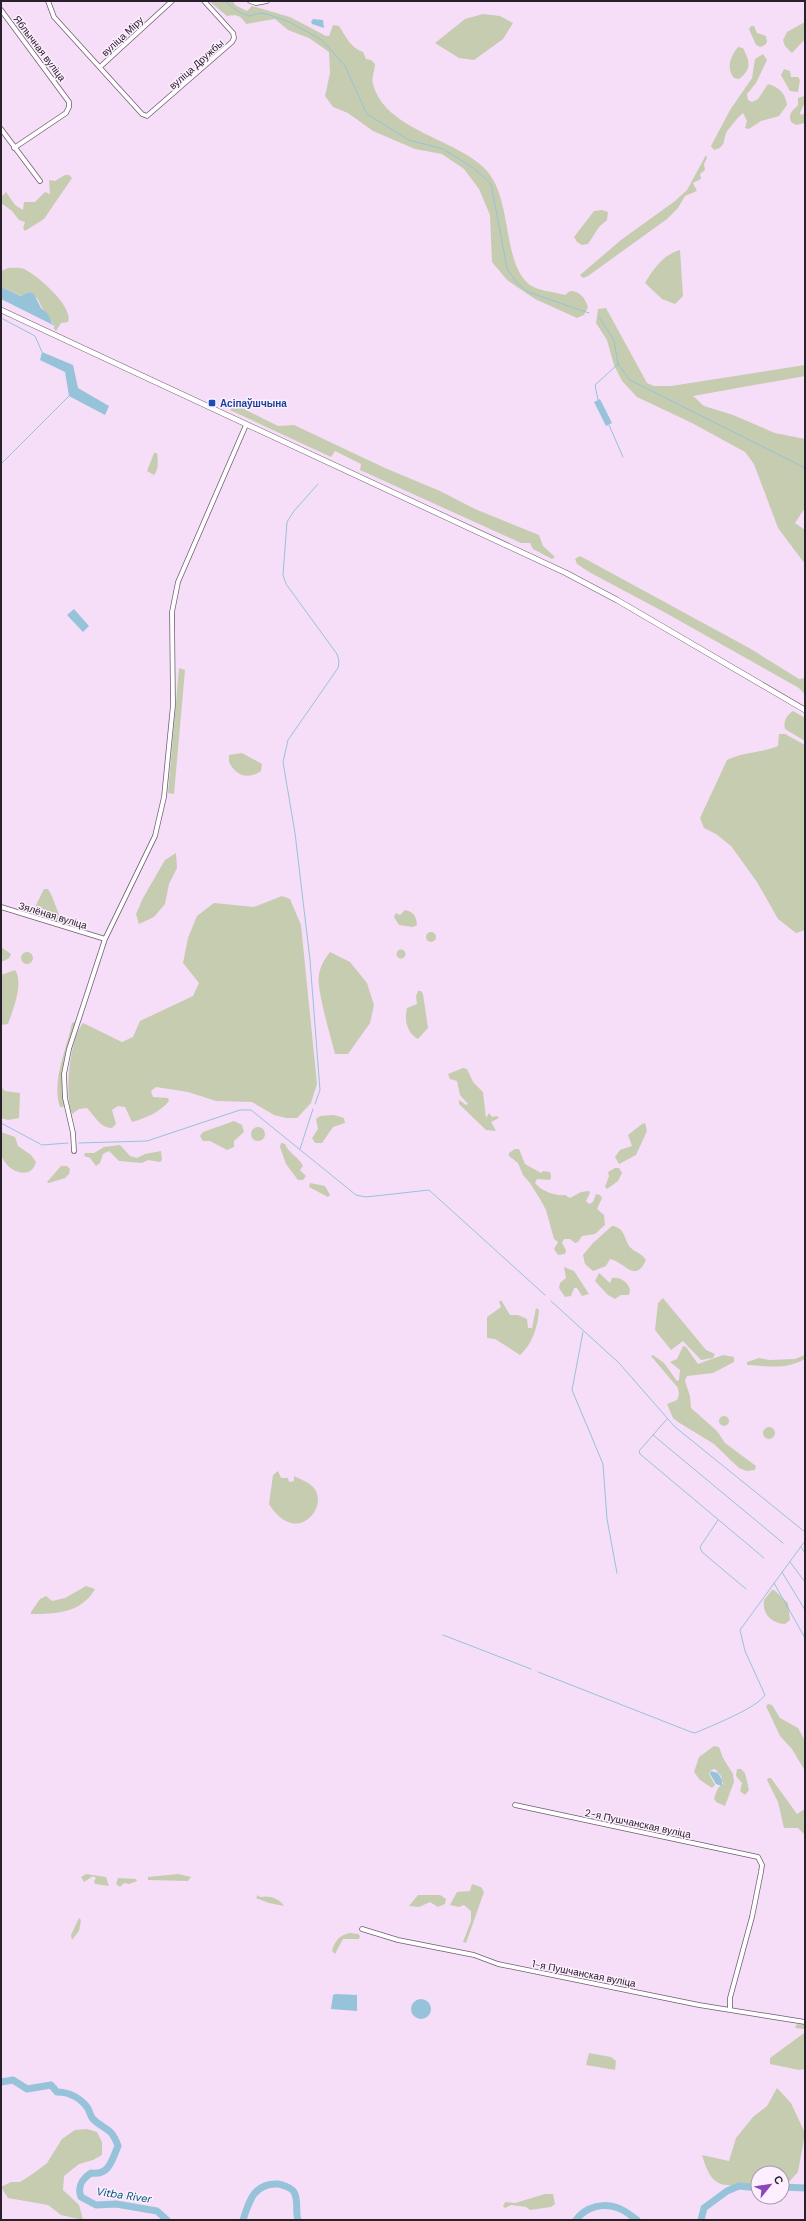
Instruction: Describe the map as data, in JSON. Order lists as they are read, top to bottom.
{
  "streets": {
    "street": [
      "вуліца Міру",
      "Яблычная вуліца",
      "вуліца Дружбы",
      "Зялёная вуліца",
      "2-я Пушчанская вуліца",
      "1-я Пушчанская вуліца"
    ]
  },
  "crossings": [
    ["вуліца Міру", "вуліца Дружбы"],
    ["2-я Пушчанская вуліца", "1-я Пушчанская вуліца"]
  ],
  "water": ["Vitba River"],
  "places": {
    "transit": ["Асіпаўшчына"]
  },
  "north": "top right"
}
